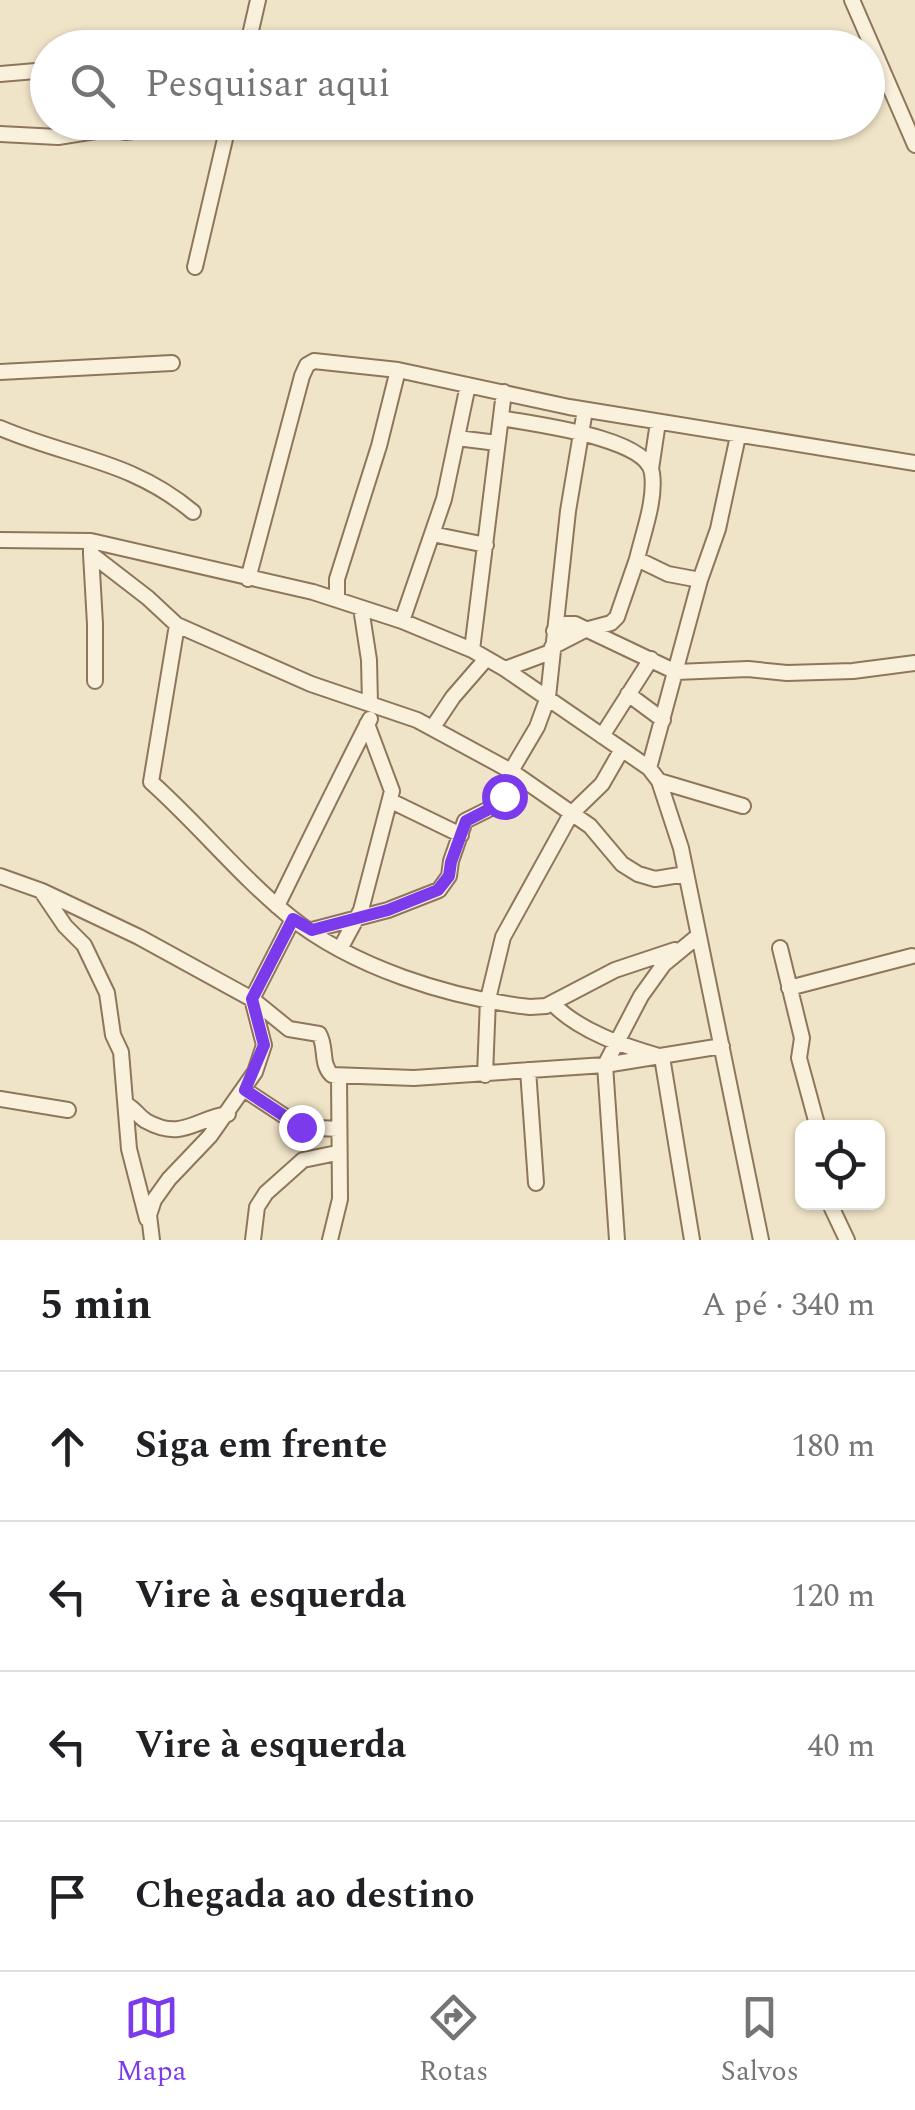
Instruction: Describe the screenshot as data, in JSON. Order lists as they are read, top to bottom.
{
  "page": {
    "search": "Pesquisar aqui",
    "heading": ["5 min", "A pé · 340 m"],
    "list": [
      ["Siga em frente", "180 m"],
      ["Vire à esquerda", "120 m"],
      ["Vire à esquerda", "40 m"],
      "Chegada ao destino"
    ],
    "nav": ["Mapa", "Rotas", "Salvos"]
  }
}
